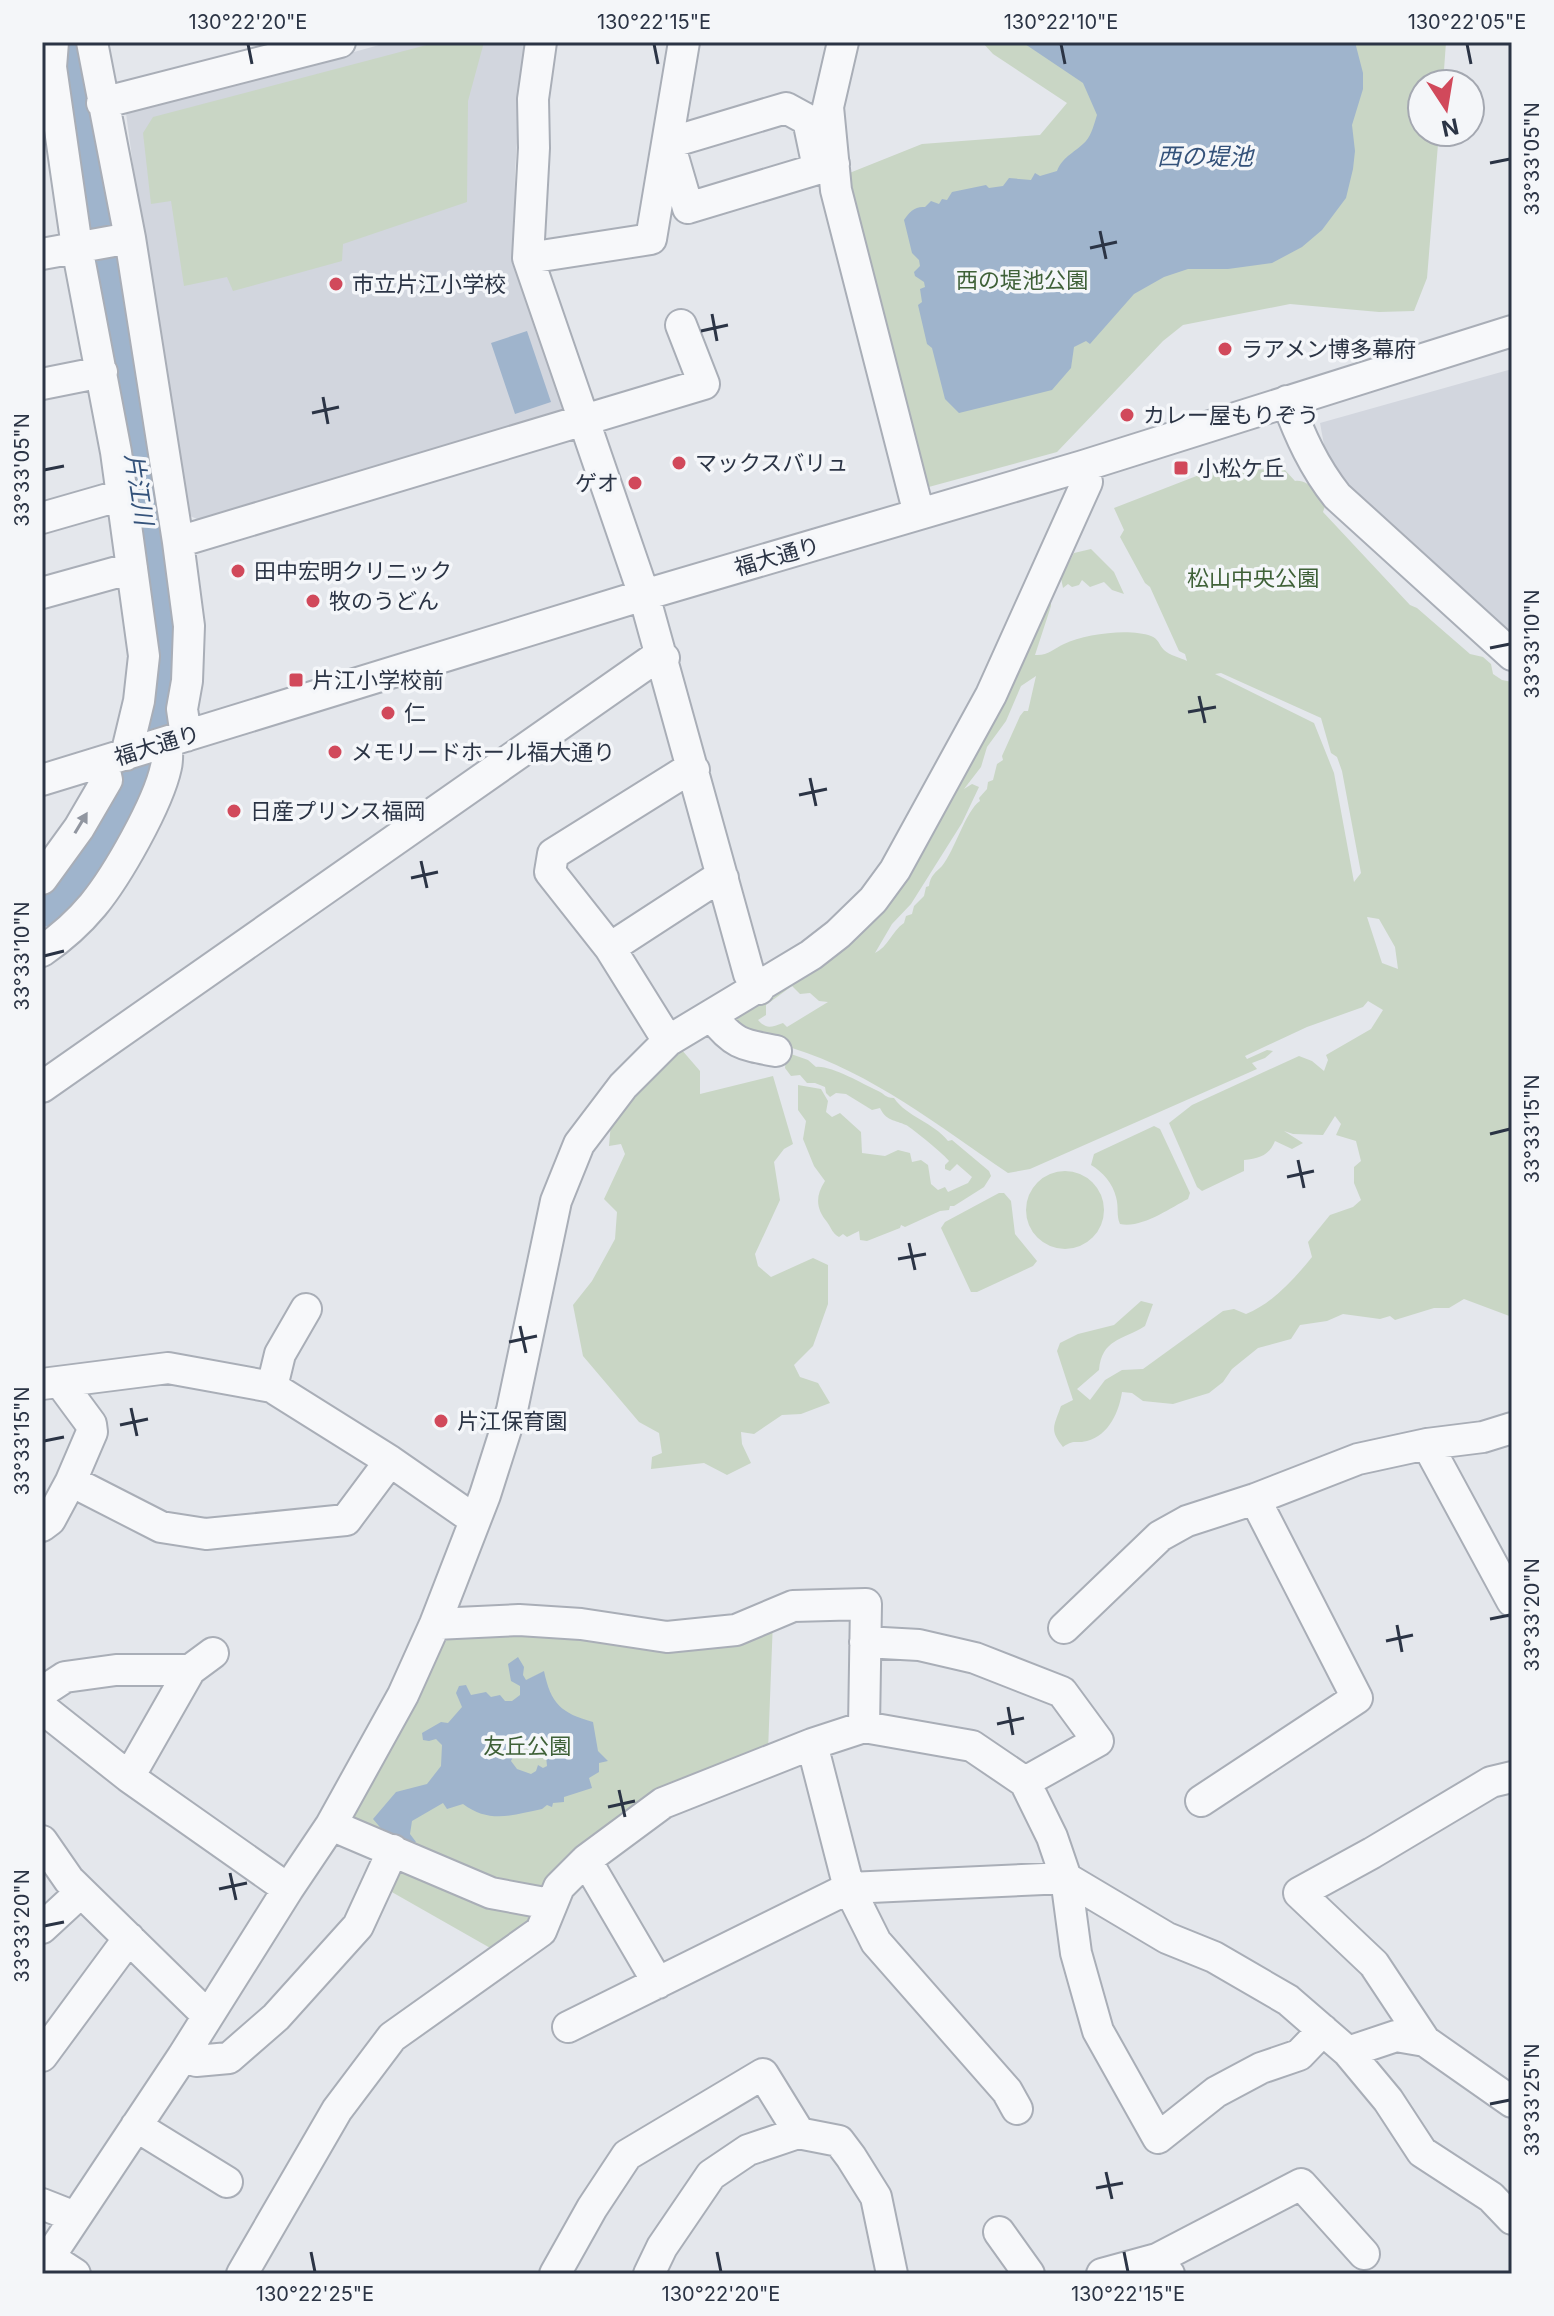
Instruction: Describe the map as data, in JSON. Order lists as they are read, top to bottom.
{
  "streets": {
    "street": ["福大通り"]
  },
  "water": ["西の堤池", "片江川"],
  "parks": ["西の堤池公園", "松山中央公園", "友丘公園"],
  "places": {
    "other": [
      "市立片江小学校",
      "ラアメン博多幕府",
      "カレー屋もりぞう",
      "マックスバリュ",
      "ゲオ",
      "田中宏明クリニック",
      "牧のうどん",
      "仁",
      "メモリードホール福大通り",
      "日産プリンス福岡",
      "片江保育園"
    ],
    "transit": ["小松ケ丘", "片江小学校前"]
  },
  "north": "bottom",
  "coordinates": [
    "130°22'20\"E",
    "130°22'15\"E",
    "130°22'10\"E",
    "130°22'05\"E",
    "33°33'05\"N",
    "33°33'10\"N",
    "33°33'15\"N",
    "33°33'20\"N",
    "33°33'25\"N",
    "130°22'25\"E"
  ]
}
